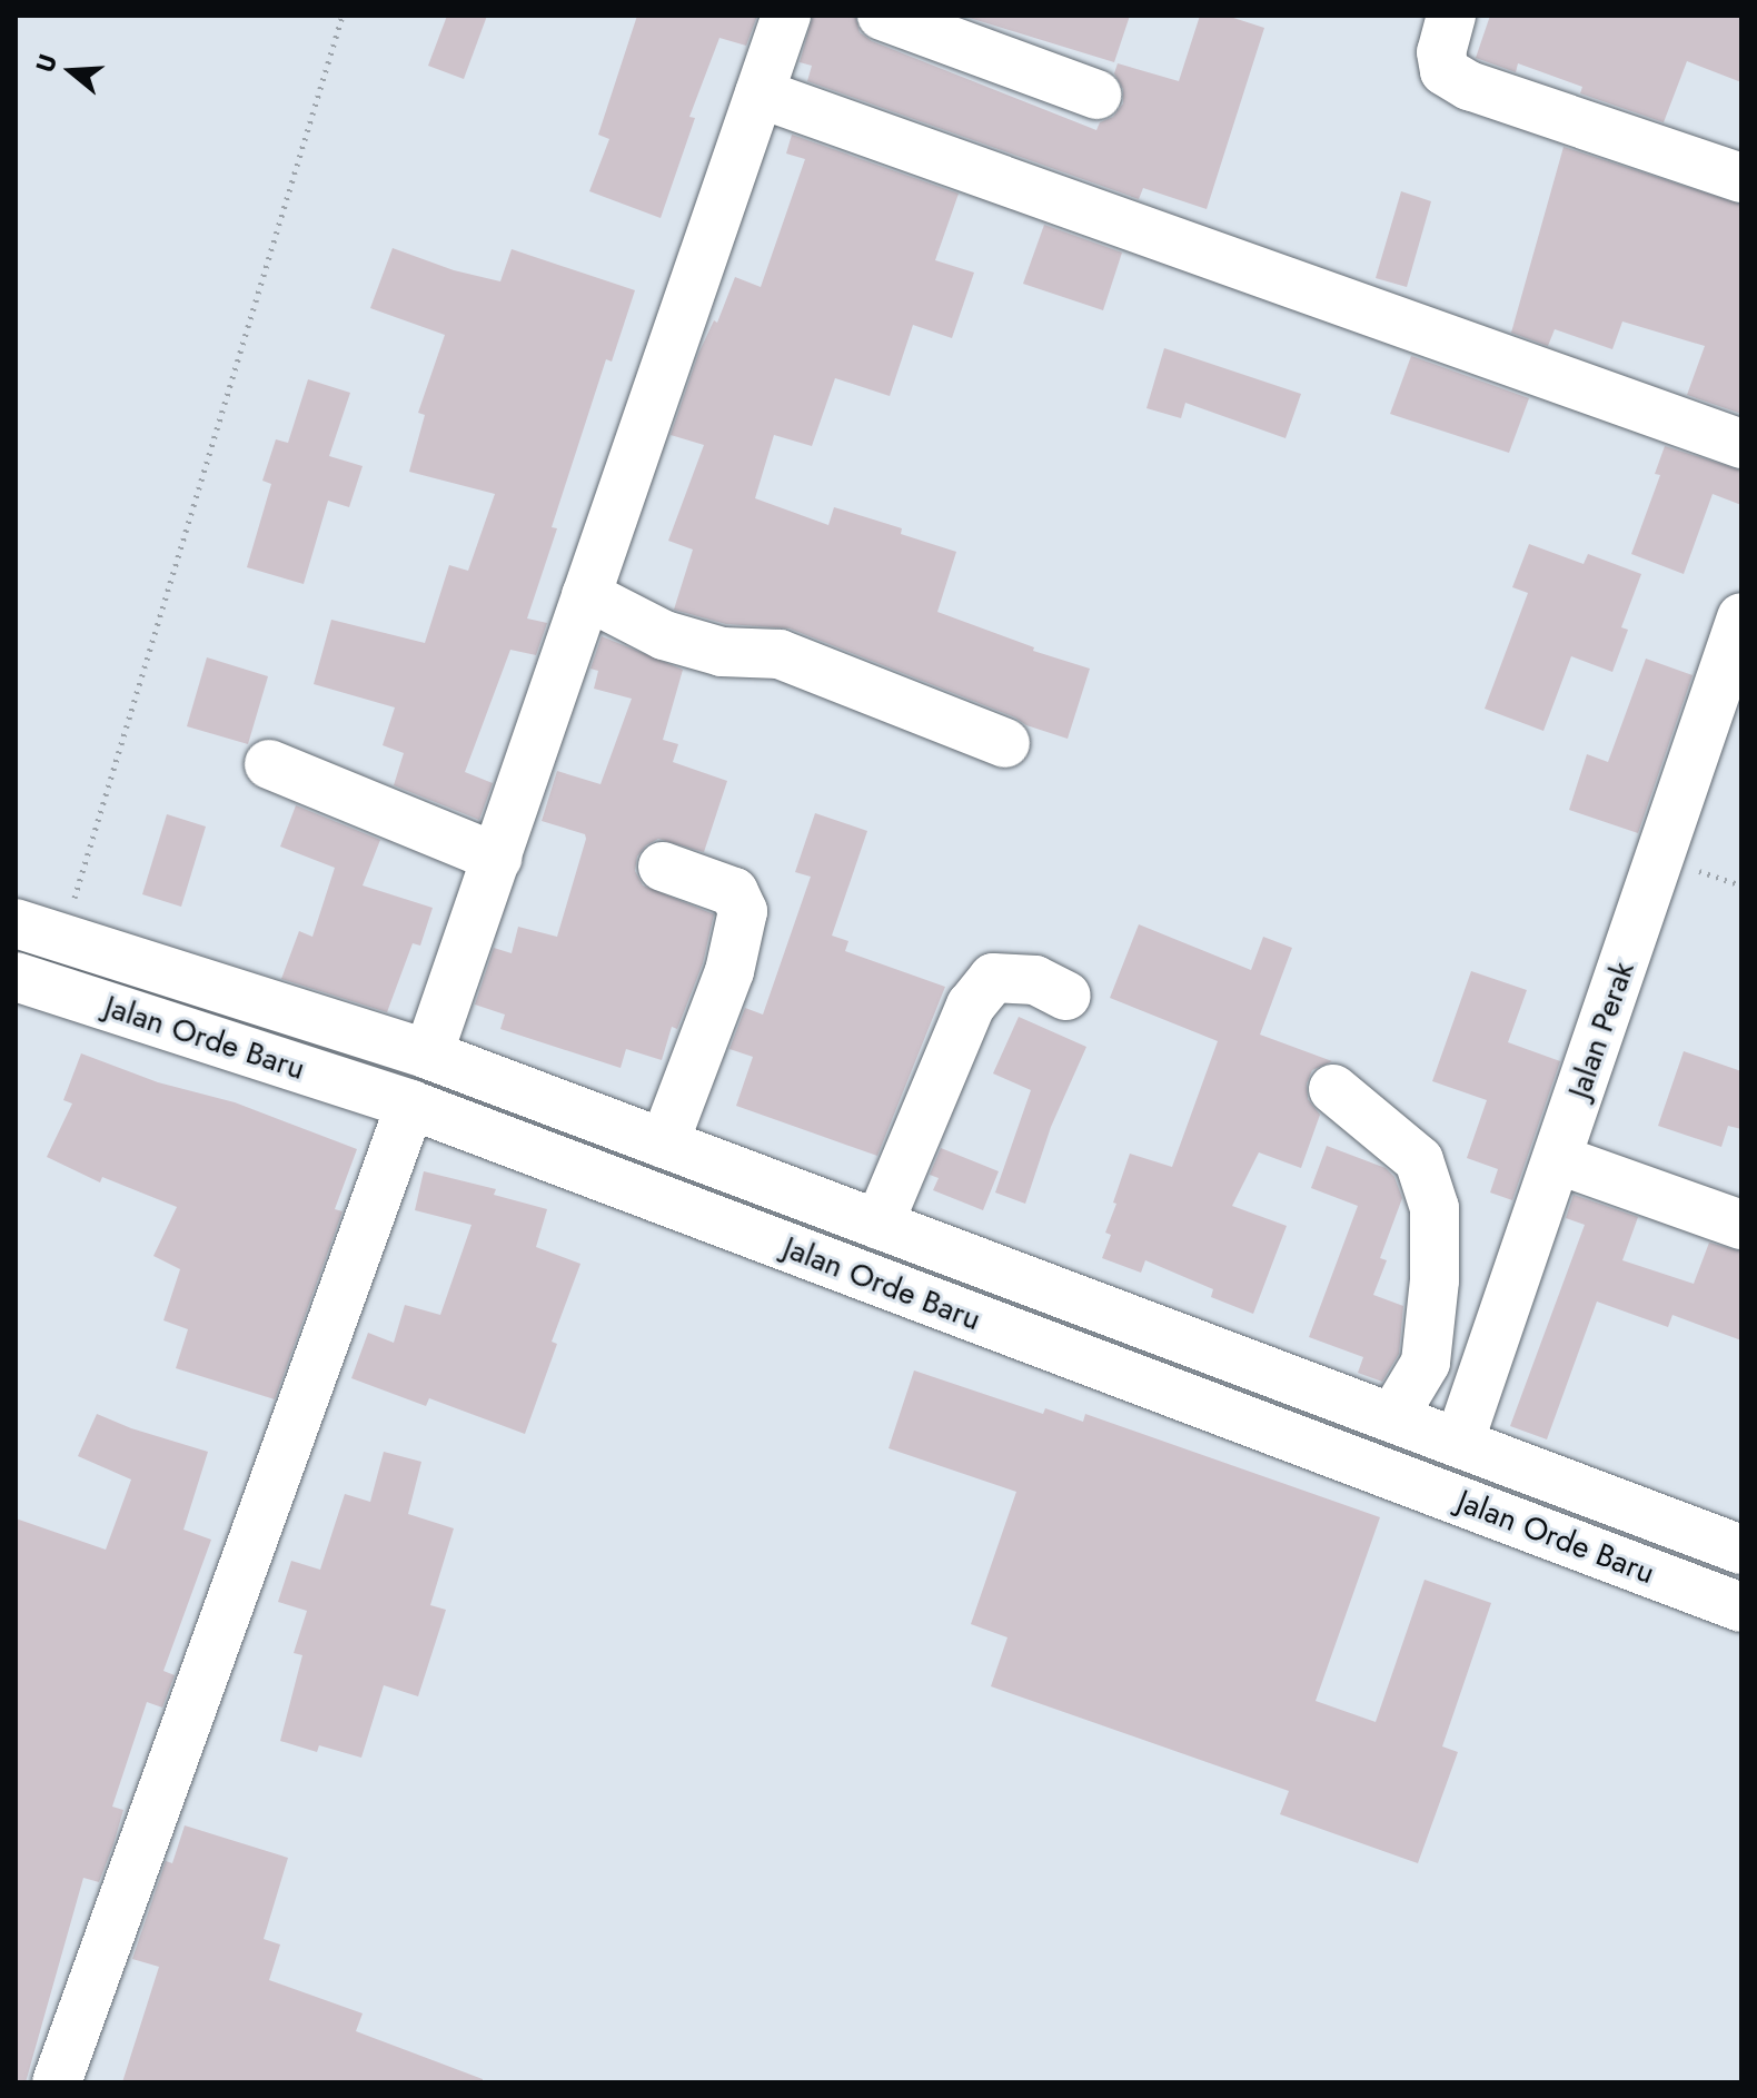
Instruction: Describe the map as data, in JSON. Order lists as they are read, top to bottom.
{
  "streets": {
    "street": ["Jalan Perak", "Jalan Orde Baru"]
  },
  "crossings": [
    ["Jalan Perak", "Jalan Orde Baru"]
  ],
  "north": "left"
}
